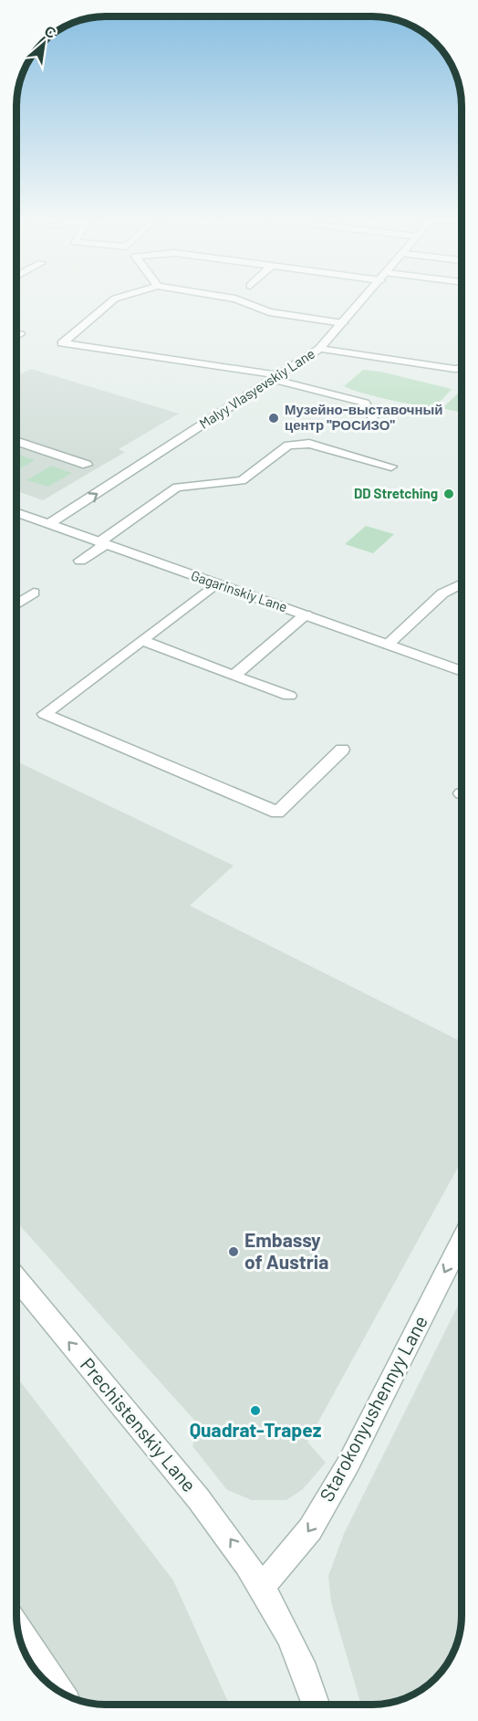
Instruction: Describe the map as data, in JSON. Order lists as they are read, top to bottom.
{
  "streets": {
    "street": [
      "Malyy Vlasyevskiy Lane",
      "Gagarinskiy Lane",
      "Starokonyushennyy Lane",
      "Prechistenskiy Lane"
    ]
  },
  "crossings": [
    ["Malyy Vlasyevskiy Lane", "Gagarinskiy Lane"],
    ["Starokonyushennyy Lane", "Prechistenskiy Lane"]
  ],
  "one_way": ["Starokonyushennyy Lane", "Prechistenskiy Lane"],
  "places": [
    "Музейно-выставочный центр \"РОСИЗО\"",
    "DD Stretching",
    "Embassy of Austria",
    "Quadrat-Trapez"
  ],
  "north": "top right"
}
